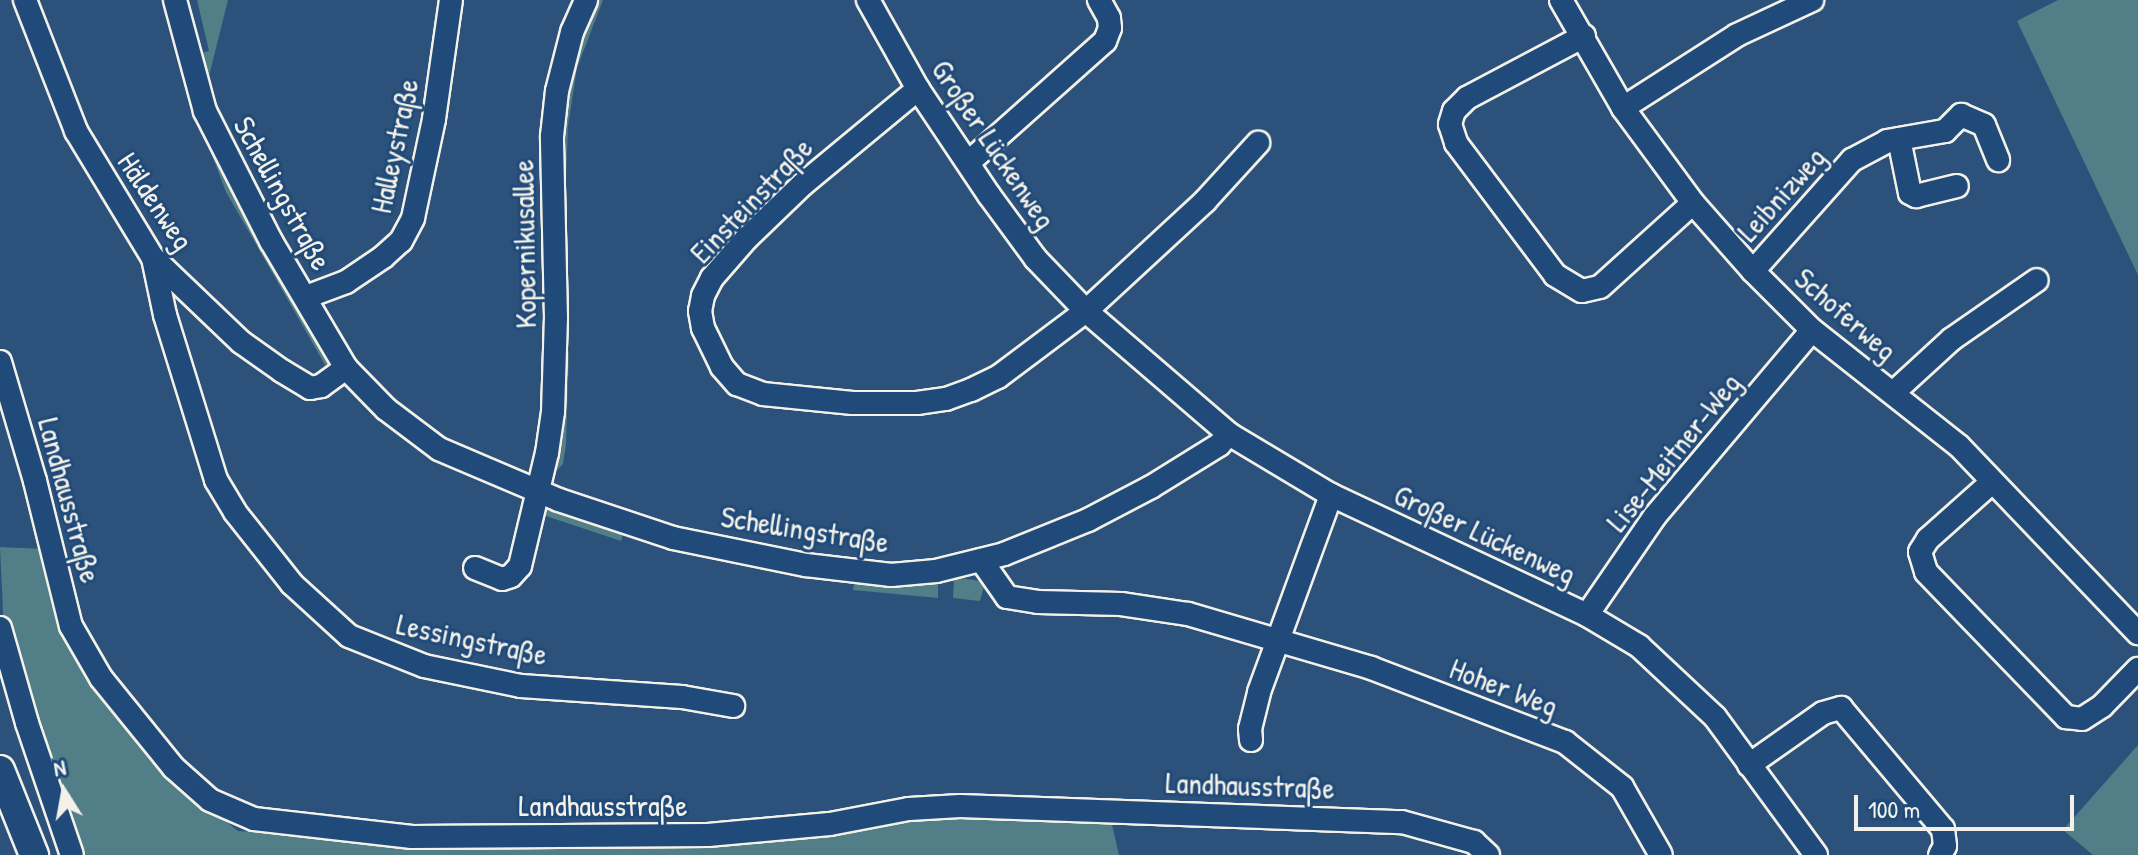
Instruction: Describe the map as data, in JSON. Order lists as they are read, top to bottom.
{
  "streets": {
    "street": [
      "Großer Lückenweg",
      "Halleystraße",
      "Schellingstraße",
      "Leibnizweg",
      "Einsteinstraße",
      "Häldenweg",
      "Kopernikusallee",
      "Schoferweg",
      "Lise-Meitner-Weg",
      "Landhausstraße",
      "Lessingstraße",
      "Hoher Weg"
    ]
  },
  "crossings": [
    ["Großer Lückenweg", "Schellingstraße"],
    ["Großer Lückenweg", "Einsteinstraße"],
    ["Großer Lückenweg", "Lise-Meitner-Weg"],
    ["Halleystraße", "Schellingstraße"],
    ["Schellingstraße", "Häldenweg"],
    ["Schellingstraße", "Kopernikusallee"],
    ["Schellingstraße", "Hoher Weg"],
    ["Leibnizweg", "Schoferweg"],
    ["Häldenweg", "Lessingstraße"],
    ["Schoferweg", "Lise-Meitner-Weg"]
  ],
  "scale_bar": "100 m",
  "north": "top"
}
